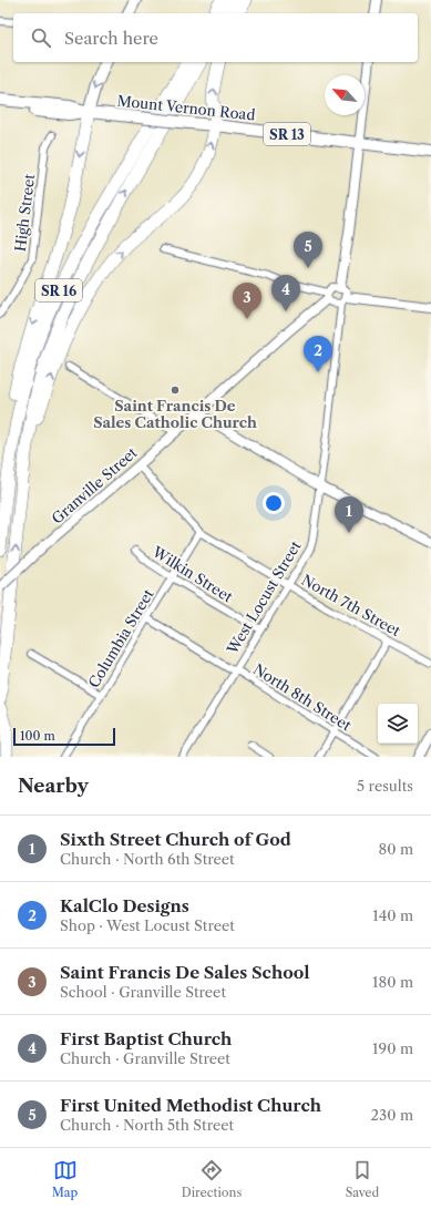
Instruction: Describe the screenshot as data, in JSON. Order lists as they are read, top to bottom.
{
  "streets": {
    "highway": ["SR 16"],
    "main road": ["Mount Vernon Road", "SR 13"],
    "street": [
      "High Street",
      "Granville Street",
      "Wilkin Street",
      "West Locust Street",
      "North 7th Street",
      "Columbia Street",
      "North 8th Street"
    ]
  },
  "crossings": [
    ["Mount Vernon Road", "SR 13"],
    ["Granville Street", "West Locust Street"],
    ["Granville Street", "North 7th Street"],
    ["Wilkin Street", "West Locust Street"],
    ["Wilkin Street", "Columbia Street"],
    ["West Locust Street", "North 7th Street"],
    ["West Locust Street", "North 8th Street"],
    ["North 7th Street", "Columbia Street"],
    ["Columbia Street", "North 8th Street"]
  ],
  "places": ["Saint Francis De Sales Catholic Church"],
  "scale_bar": "100 m",
  "north": "top left",
  "page": {
    "search": "Search here",
    "pins": [
      "5",
      "4",
      "3",
      "2",
      "1"
    ],
    "scale": "100 m",
    "heading": ["Nearby", "5 results"],
    "list": [
      {
        "mark": "1",
        "name": "Sixth Street Church of God",
        "note": "Church · North 6th Street",
        "value": "80 m"
      },
      {
        "mark": "2",
        "name": "KalClo Designs",
        "note": "Shop · West Locust Street",
        "value": "140 m"
      },
      {
        "mark": "3",
        "name": "Saint Francis De Sales School",
        "note": "School · Granville Street",
        "value": "180 m"
      },
      {
        "mark": "4",
        "name": "First Baptist Church",
        "note": "Church · Granville Street",
        "value": "190 m"
      },
      {
        "mark": "5",
        "name": "First United Methodist Church",
        "note": "Church · North 5th Street",
        "value": "230 m"
      }
    ],
    "nav": ["Map", "Directions", "Saved"]
  }
}
